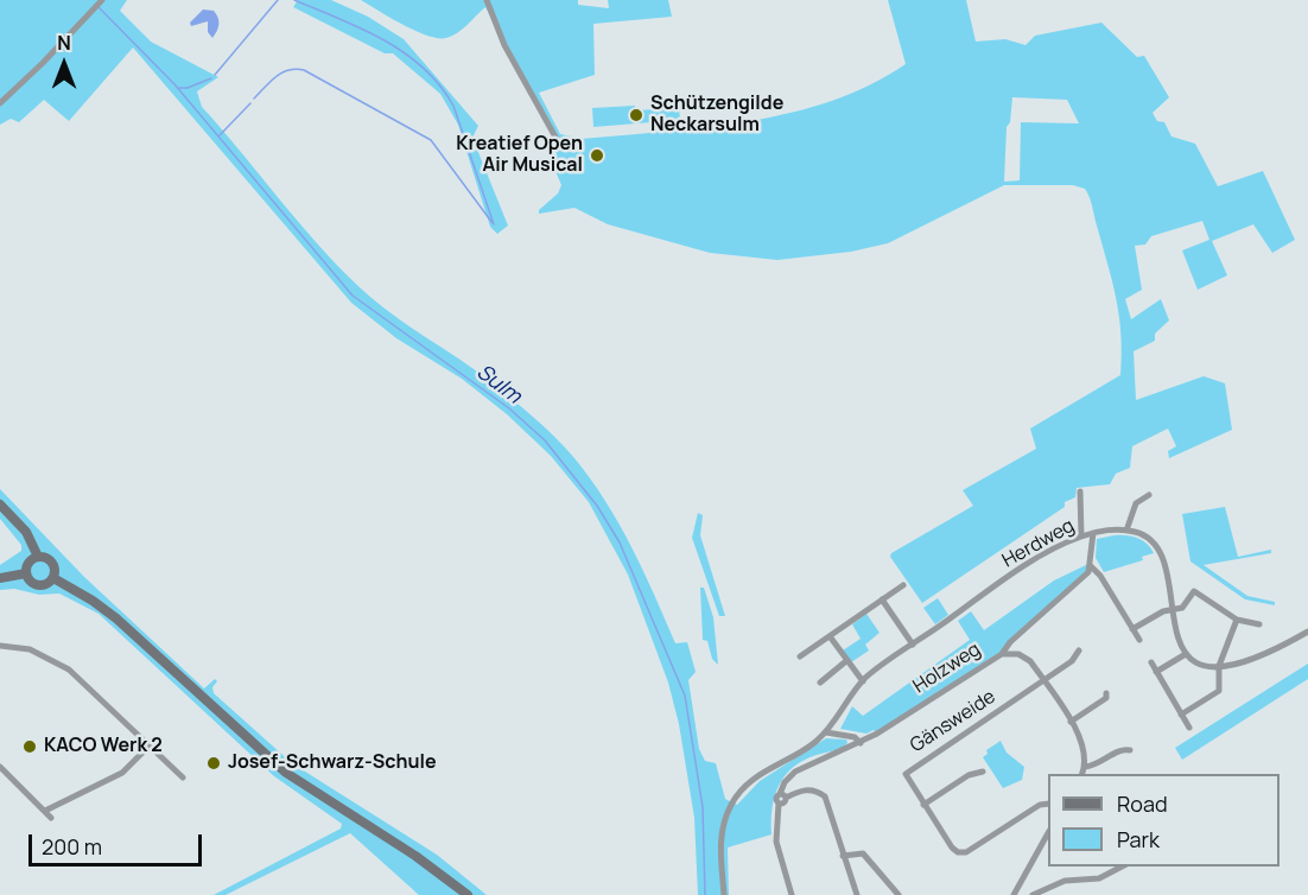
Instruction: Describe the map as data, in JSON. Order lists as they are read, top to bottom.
{
  "streets": {
    "street": ["Herdweg", "Holzweg", "Gänsweide"]
  },
  "water": ["Sulm"],
  "places": [
    "Schützengilde Neckarsulm",
    "Kreatief Open Air Musical",
    "KACO Werk 2",
    "Josef-Schwarz-Schule"
  ],
  "legend": ["Road", "Park"],
  "scale_bar": "200 m",
  "north": "top"
}
